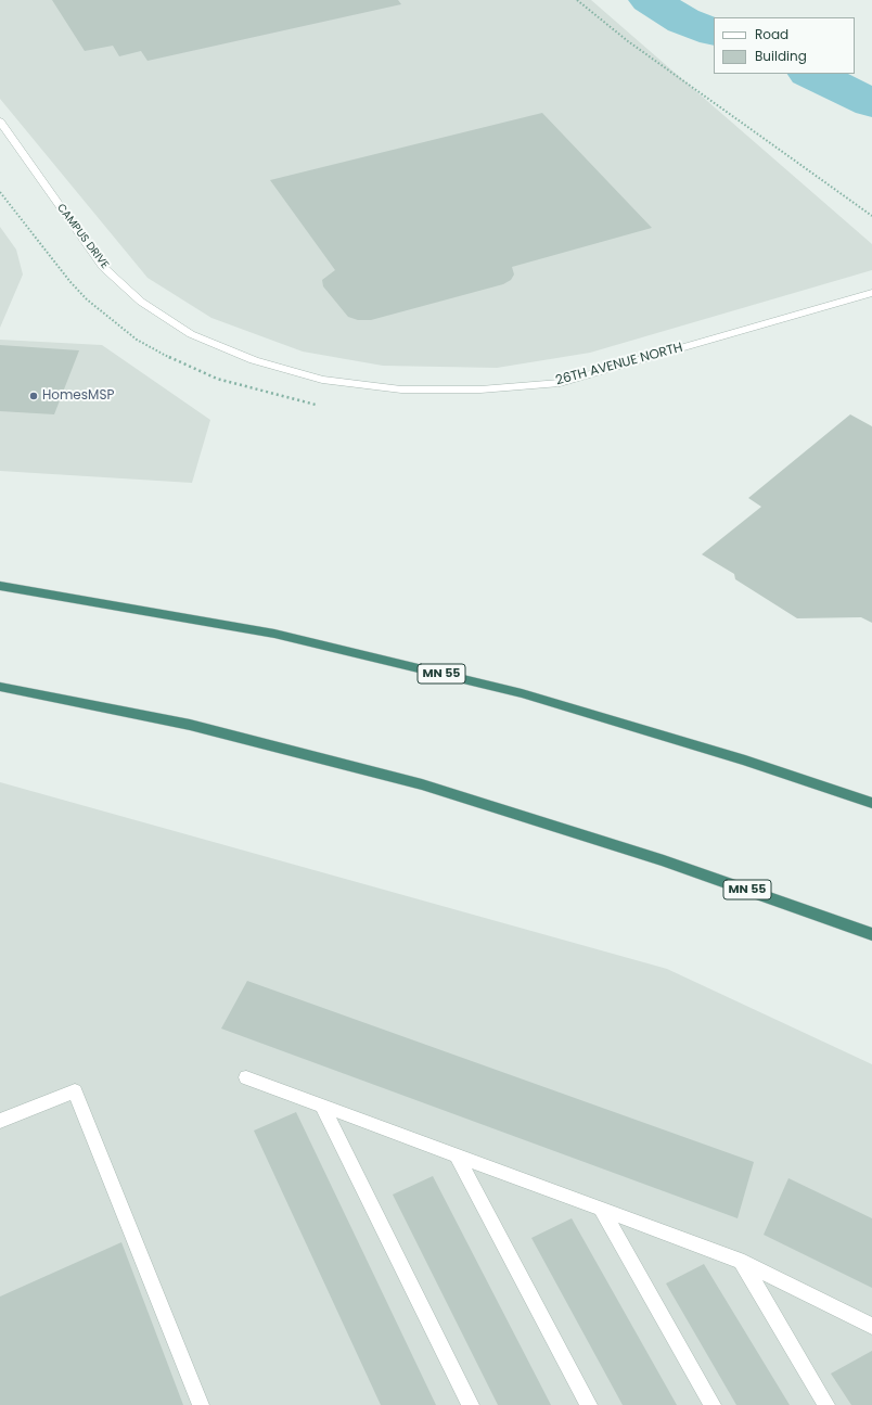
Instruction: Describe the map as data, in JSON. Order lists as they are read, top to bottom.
{
  "streets": {
    "highway": ["MN 55"],
    "street": ["CAMPUS DRIVE", "26TH AVENUE NORTH"]
  },
  "crossings": [
    ["CAMPUS DRIVE", "26TH AVENUE NORTH"]
  ],
  "places": ["HomesMSP"],
  "legend": ["Road", "Building"]
}
